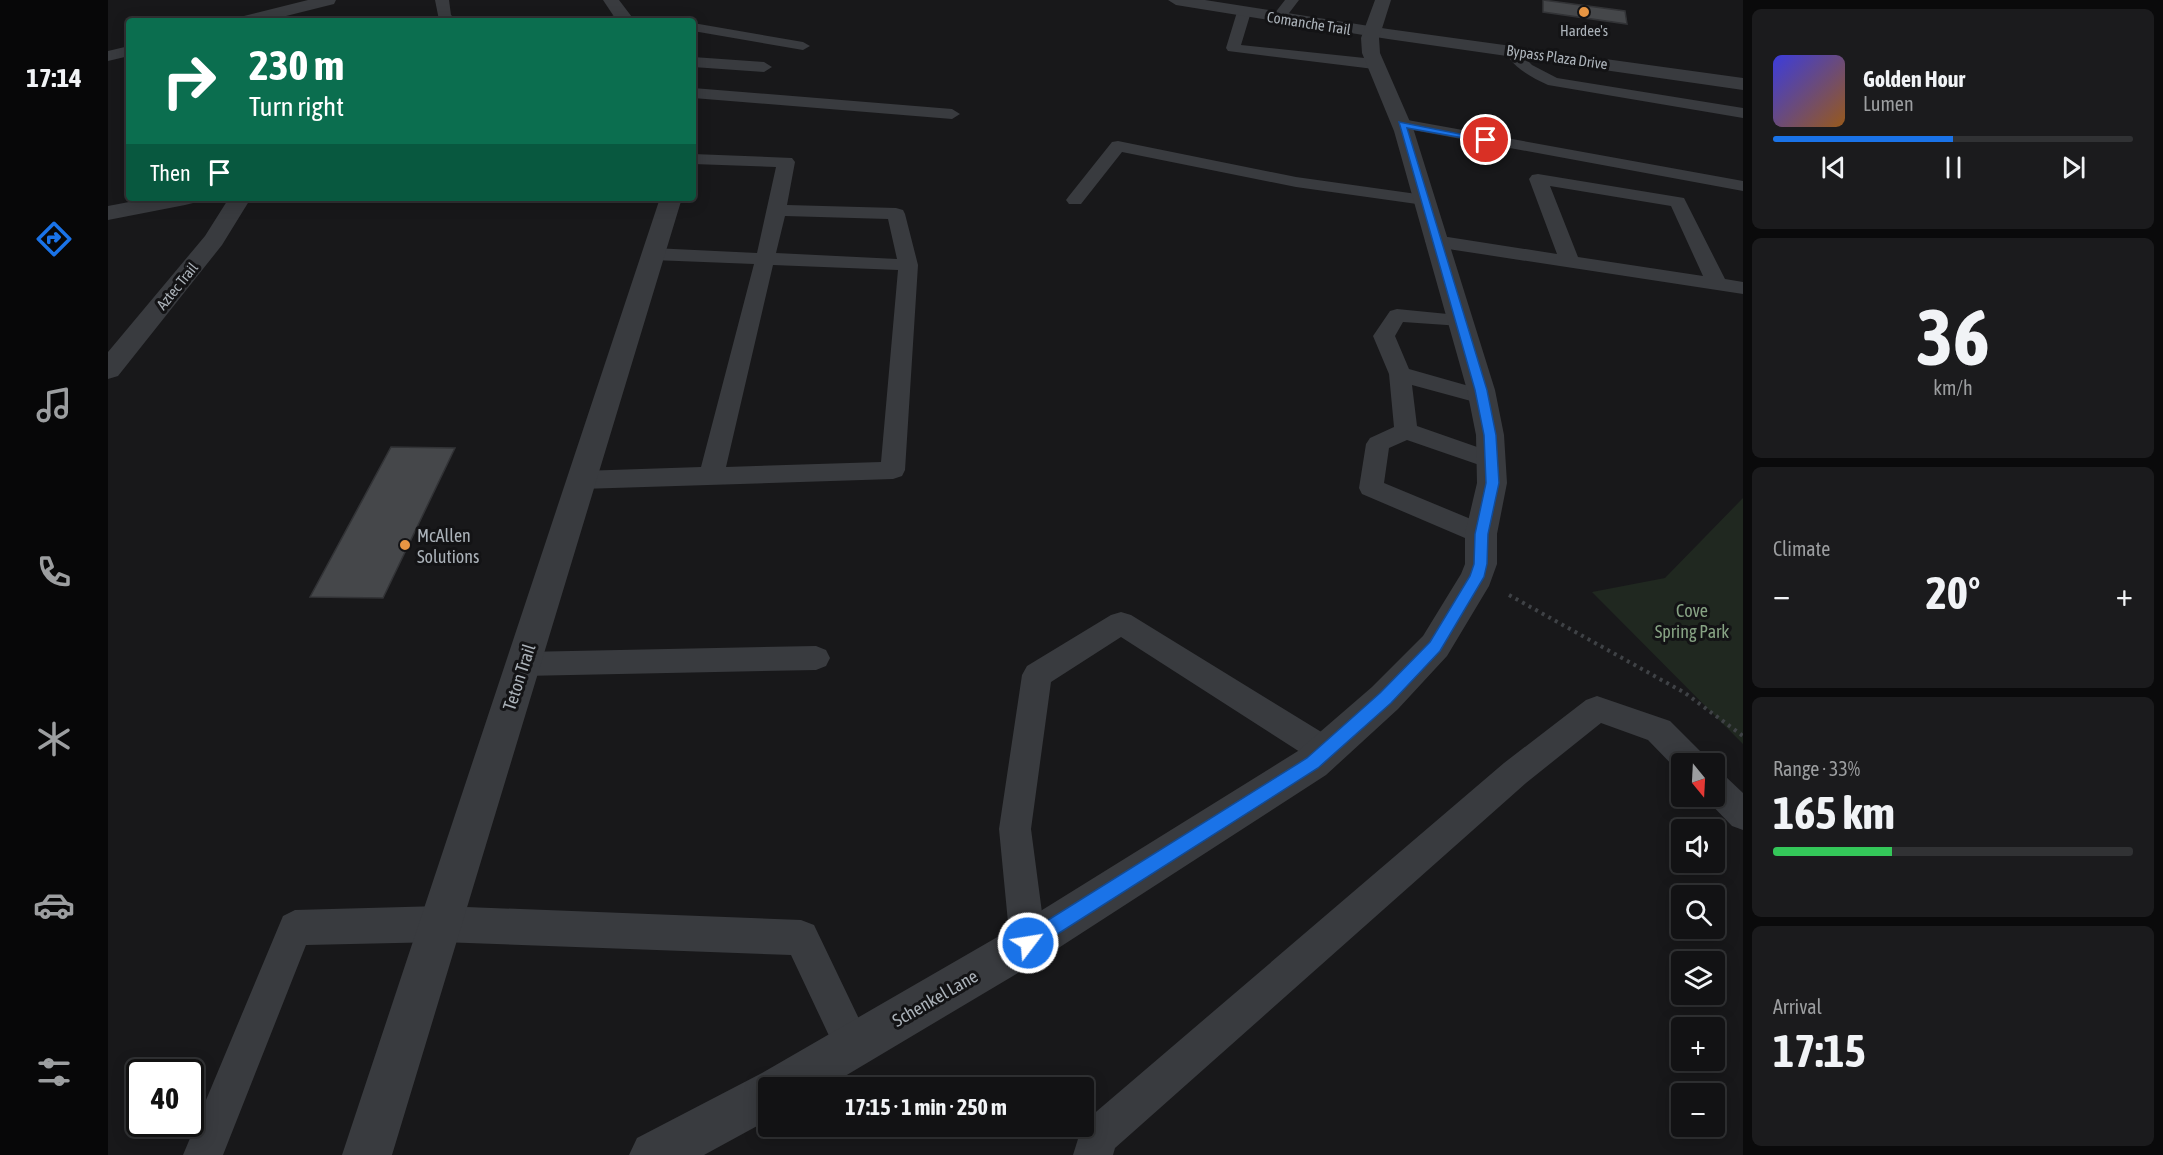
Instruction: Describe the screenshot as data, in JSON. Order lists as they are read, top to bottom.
{
  "streets": {
    "street": [
      "Comanche Trail",
      "Bypass Plaza Drive",
      "Aztec Trail",
      "Teton Trail",
      "Schenkel Lane"
    ]
  },
  "crossings": [
    ["Comanche Trail", "Bypass Plaza Drive"],
    ["Comanche Trail", "Schenkel Lane"],
    ["Bypass Plaza Drive", "Schenkel Lane"]
  ],
  "parks": ["Cove Spring Park"],
  "places": ["Hardee's", "McAllen Solutions"],
  "north": "bottom",
  "page": {
    "tabs": "17:14",
    "turn": ["230 m", "Turn right"],
    "song": ["Golden Hour", "Lumen"],
    "then": "Then",
    "tile": [
      ["36", "km/h"],
      "Climate",
      ["Range · 33%", "165 km"],
      ["Arrival", "17:15"]
    ],
    "heat": ["−", "20°", "+"],
    "map_buttons": ["+", "−"],
    "limit": "40",
    "trip": "17:15 · 1 min · 250 m"
  }
}
